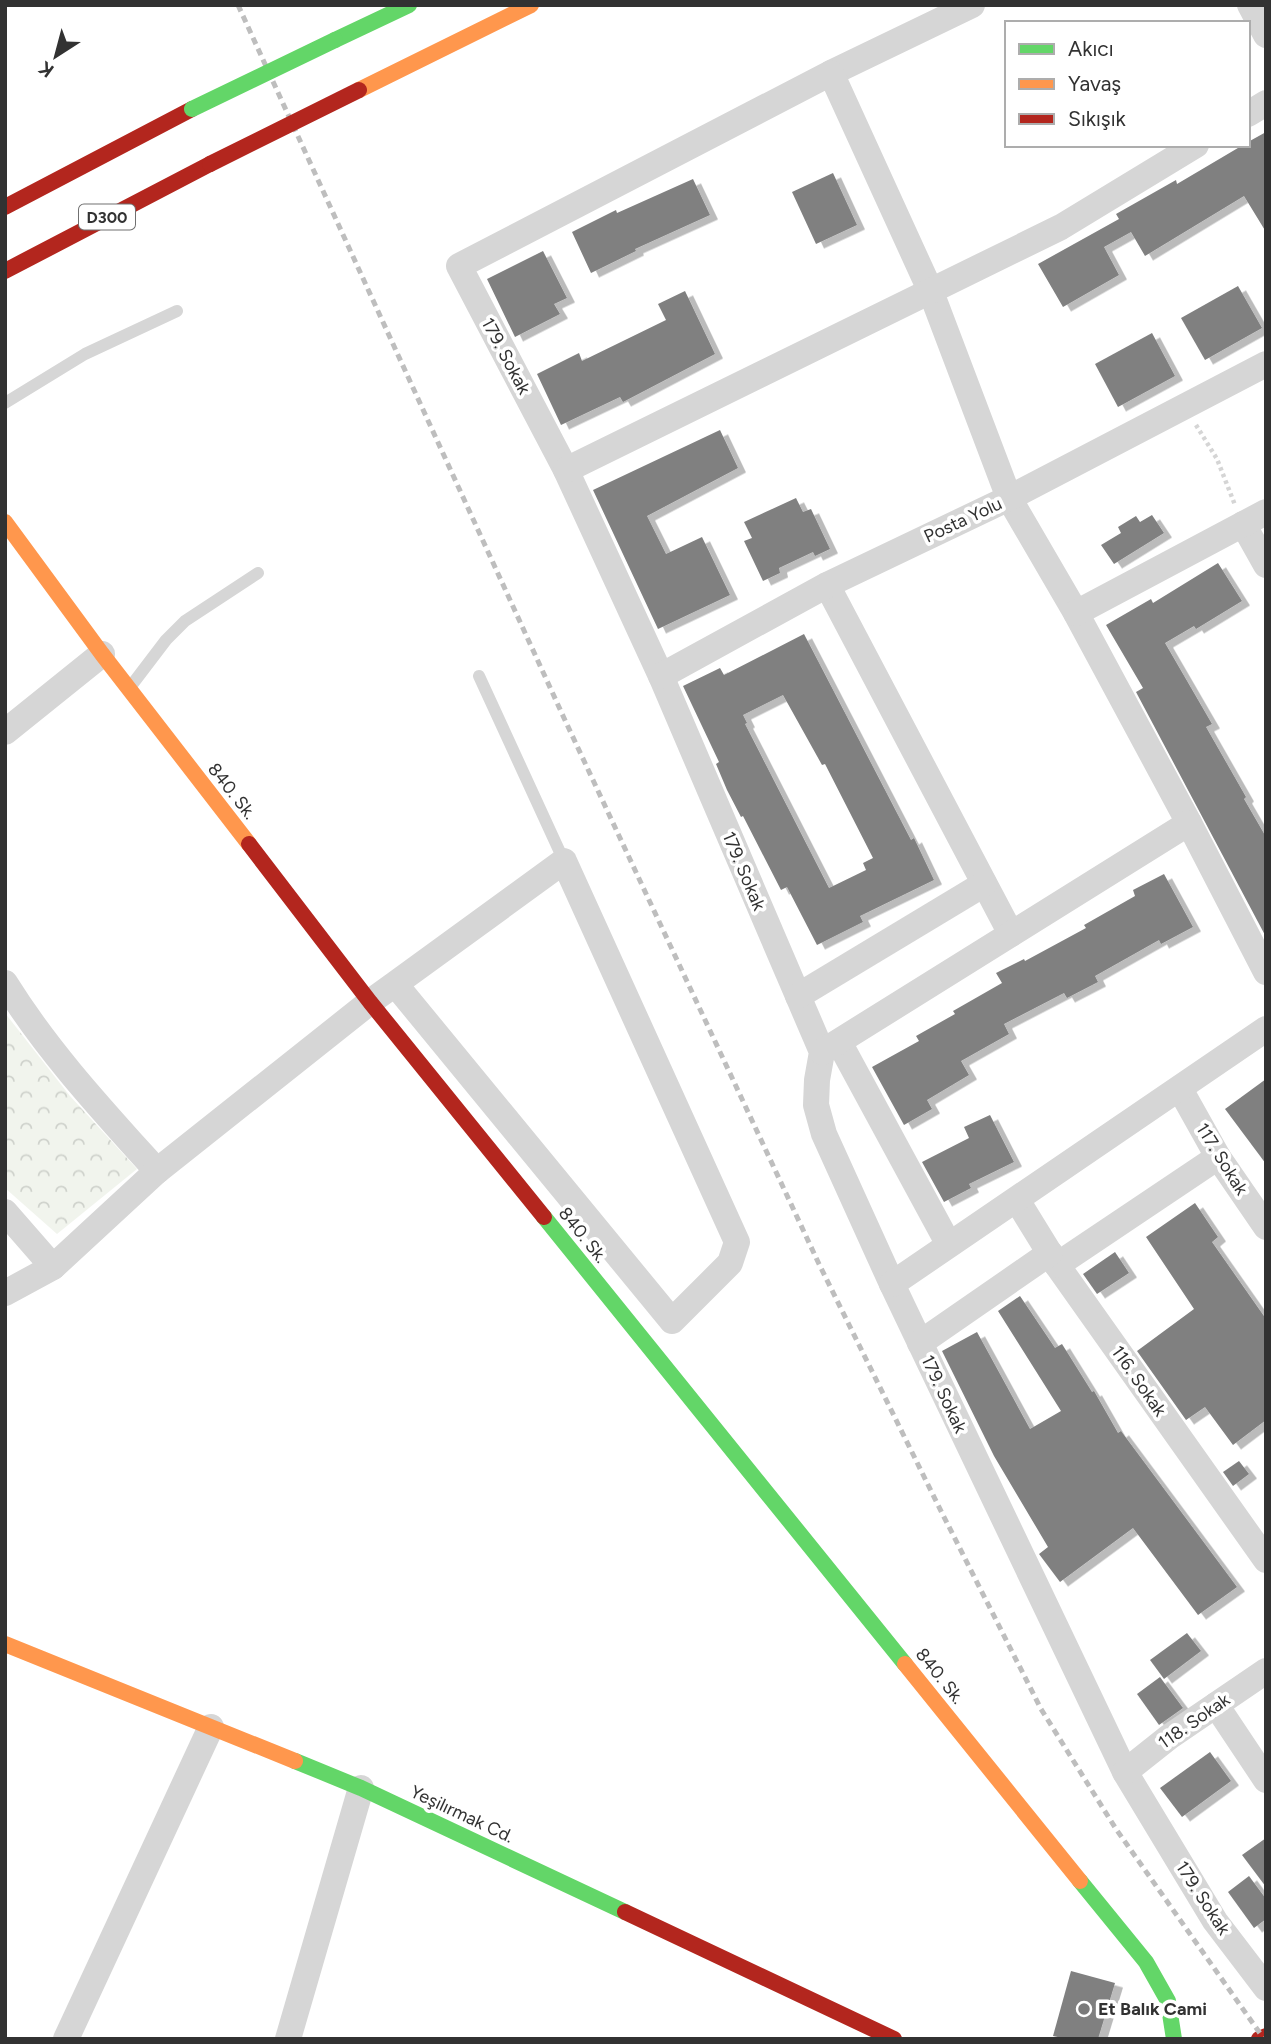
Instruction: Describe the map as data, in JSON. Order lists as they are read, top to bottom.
{
  "streets": {
    "main road": ["D300", "840. Sk.", "Yeşilırmak Cd."],
    "street": [
      "179. Sokak",
      "Posta Yolu",
      "117. Sokak",
      "116. Sokak",
      "118. Sokak"
    ]
  },
  "crossings": [
    ["179. Sokak", "Posta Yolu"],
    ["179. Sokak", "118. Sokak"]
  ],
  "places": ["Et Balık Cami"],
  "legend": ["Akıcı", "Yavaş", "Sıkışık"],
  "north": "bottom left"
}
